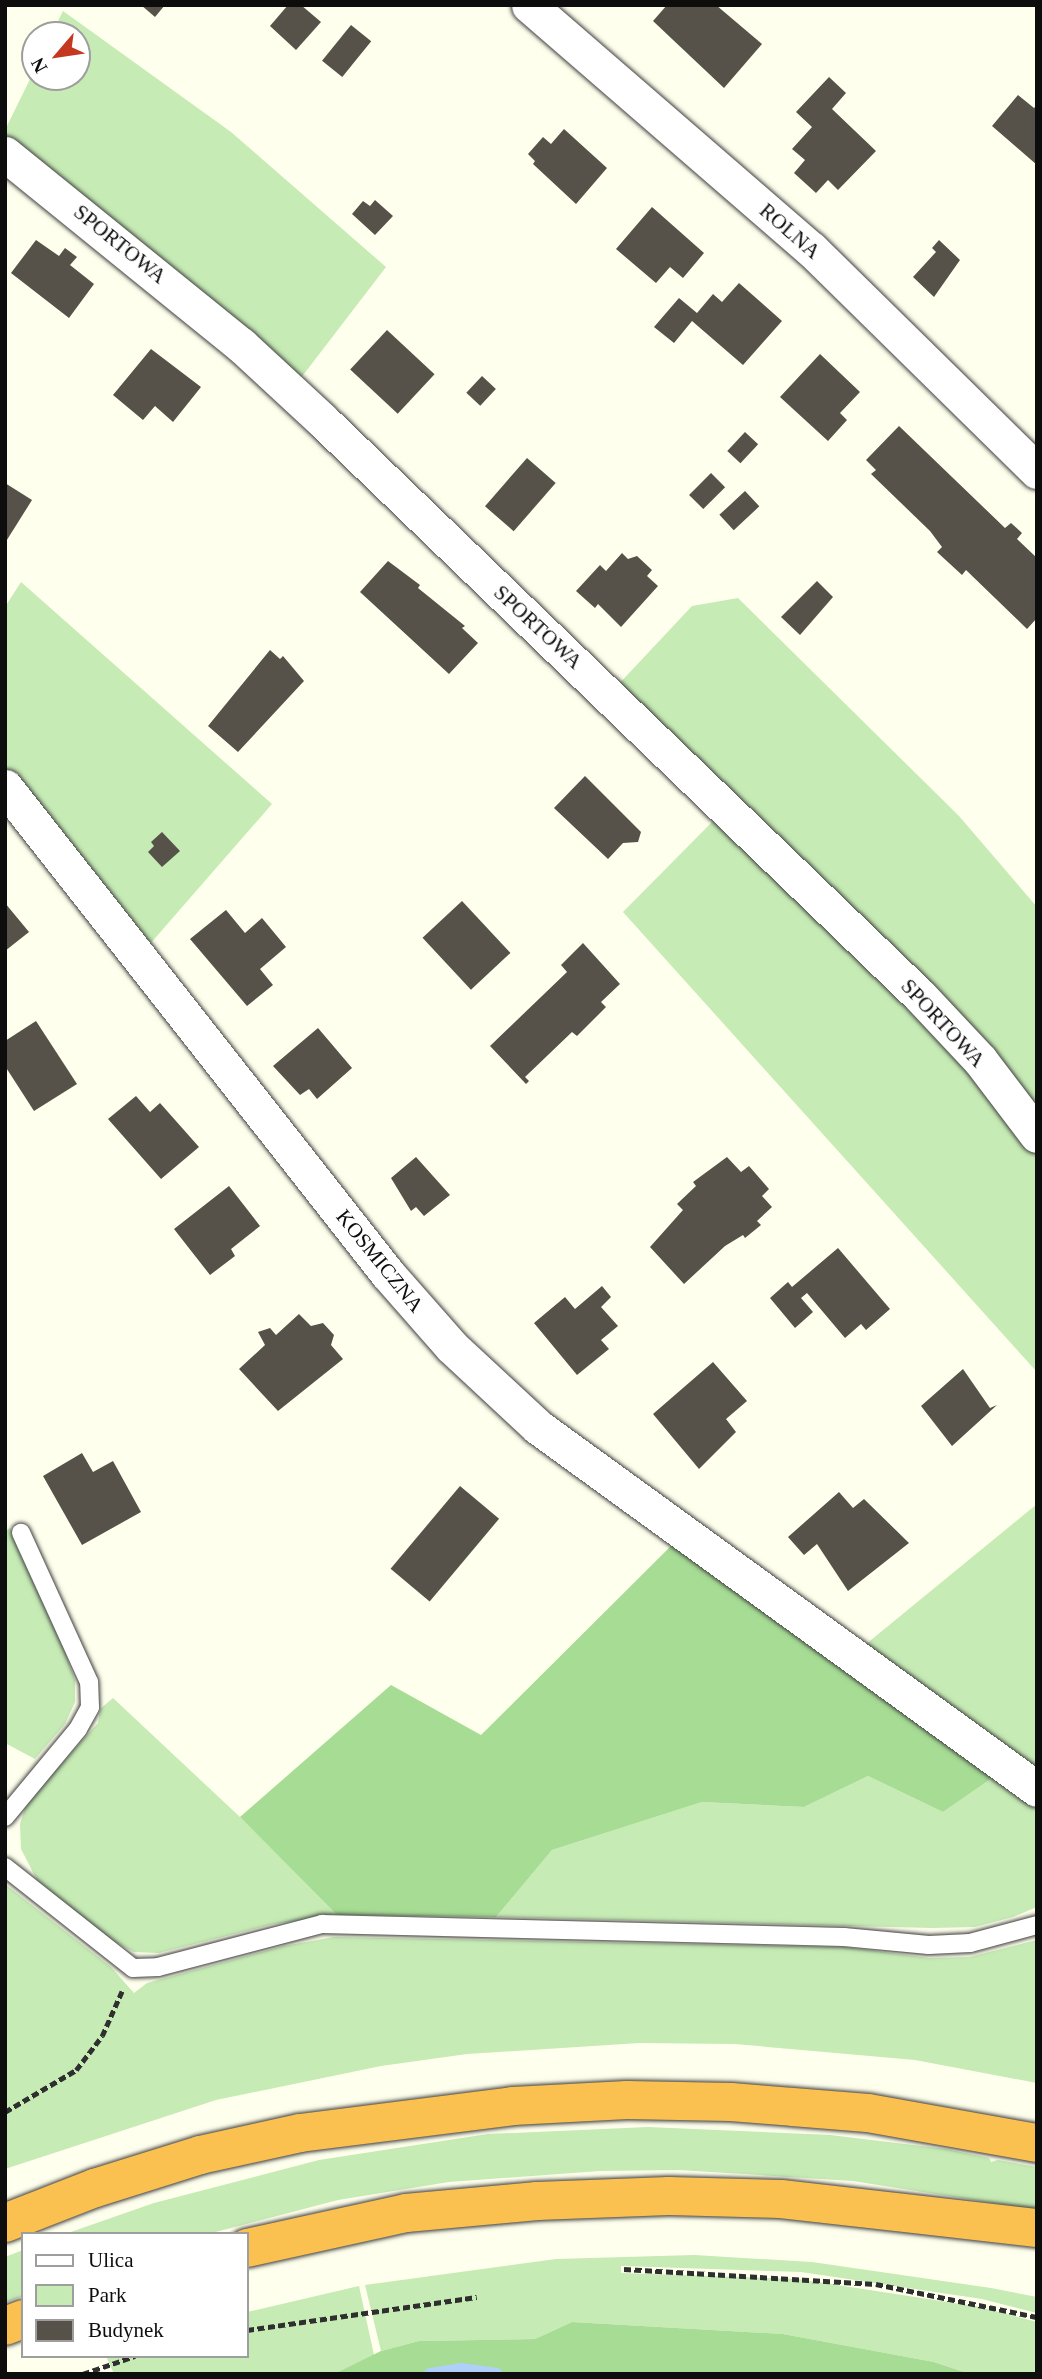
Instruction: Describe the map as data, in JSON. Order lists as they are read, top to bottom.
{
  "streets": {
    "street": ["ROLNA", "SPORTOWA", "KOSMICZNA"]
  },
  "legend": ["Ulica", "Park", "Budynek"],
  "north": "bottom left"
}
